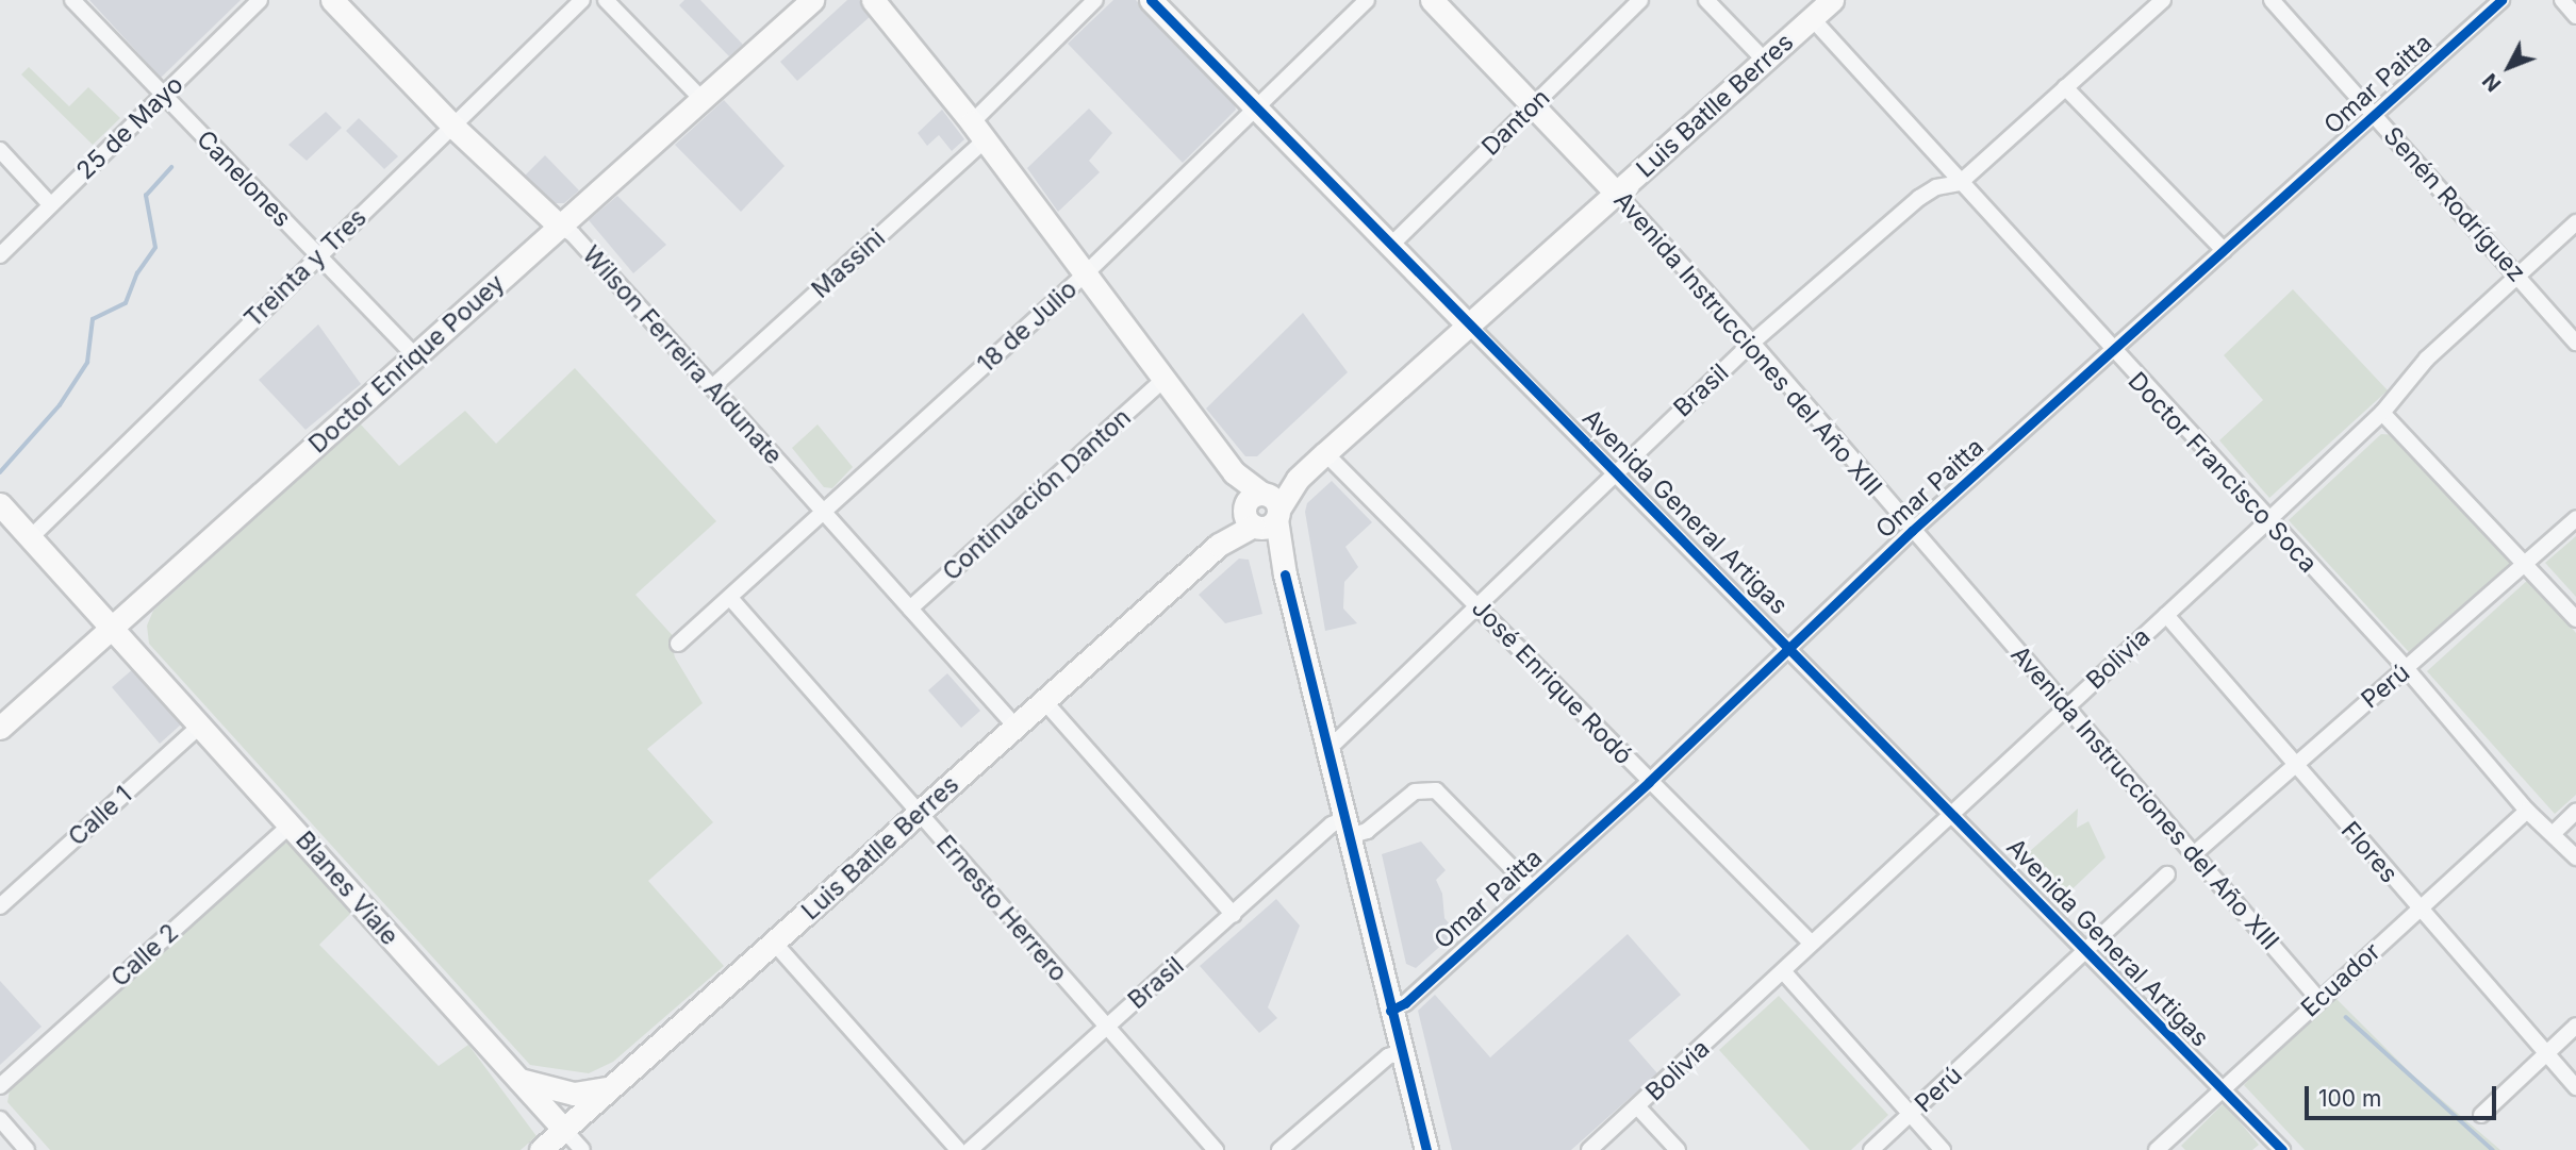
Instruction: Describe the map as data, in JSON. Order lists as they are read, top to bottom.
{
  "streets": {
    "street": [
      "Omar Paitta",
      "Luis Batlle Berres",
      "Danton",
      "25 de Mayo",
      "Canelones",
      "Senén Rodríguez",
      "Massini",
      "Treinta y Tres",
      "18 de Julio",
      "Avenida Instrucciones del Año XIII",
      "Wilson Ferreira Aldunate",
      "Doctor Enrique Pouey",
      "Brasil",
      "Doctor Francisco Soca",
      "Continuación Danton",
      "Avenida General Artigas",
      "Bolivia",
      "José Enrique Rodó",
      "Perú",
      "Calle 1",
      "Flores",
      "Blanes Viale",
      "Ernesto Herrero",
      "Calle 2",
      "Ecuador"
    ]
  },
  "crossings": [
    ["Omar Paitta", "Senén Rodríguez"],
    ["Omar Paitta", "Avenida Instrucciones del Año XIII"],
    ["Omar Paitta", "Brasil"],
    ["Omar Paitta", "Doctor Francisco Soca"],
    ["Omar Paitta", "Avenida General Artigas"],
    ["Omar Paitta", "José Enrique Rodó"],
    ["Luis Batlle Berres", "Avenida Instrucciones del Año XIII"],
    ["Luis Batlle Berres", "Wilson Ferreira Aldunate"],
    ["Luis Batlle Berres", "Doctor Francisco Soca"],
    ["Luis Batlle Berres", "Avenida General Artigas"],
    ["Luis Batlle Berres", "José Enrique Rodó"],
    ["Luis Batlle Berres", "Blanes Viale"],
    ["Luis Batlle Berres", "Ernesto Herrero"],
    ["Danton", "Avenida Instrucciones del Año XIII"],
    ["Danton", "Avenida General Artigas"],
    ["25 de Mayo", "Canelones"],
    ["Canelones", "Treinta y Tres"],
    ["Canelones", "Doctor Enrique Pouey"],
    ["Senén Rodríguez", "Bolivia"],
    ["Massini", "Wilson Ferreira Aldunate"],
    ["Treinta y Tres", "Wilson Ferreira Aldunate"],
    ["Treinta y Tres", "Blanes Viale"],
    ["18 de Julio", "Wilson Ferreira Aldunate"],
    ["18 de Julio", "Avenida General Artigas"],
    ["18 de Julio", "Ernesto Herrero"],
    ["Avenida Instrucciones del Año XIII", "Brasil"],
    ["Avenida Instrucciones del Año XIII", "Bolivia"],
    ["Avenida Instrucciones del Año XIII", "Perú"],
    ["Avenida Instrucciones del Año XIII", "Ecuador"],
    ["Wilson Ferreira Aldunate", "Doctor Enrique Pouey"],
    ["Wilson Ferreira Aldunate", "Continuación Danton"],
    ["Doctor Enrique Pouey", "Blanes Viale"],
    ["Brasil", "Doctor Francisco Soca"],
    ["Brasil", "Avenida General Artigas"],
    ["Brasil", "José Enrique Rodó"],
    ["Brasil", "Ernesto Herrero"],
    ["Doctor Francisco Soca", "Bolivia"],
    ["Doctor Francisco Soca", "Perú"],
    ["Doctor Francisco Soca", "Ecuador"],
    ["Avenida General Artigas", "Bolivia"],
    ["Avenida General Artigas", "Perú"],
    ["Avenida General Artigas", "Ecuador"],
    ["Bolivia", "José Enrique Rodó"],
    ["Bolivia", "Flores"],
    ["Perú", "Flores"],
    ["Calle 1", "Blanes Viale"],
    ["Flores", "Ecuador"],
    ["Blanes Viale", "Calle 2"]
  ],
  "scale_bar": "100 m",
  "north": "bottom left"
}
